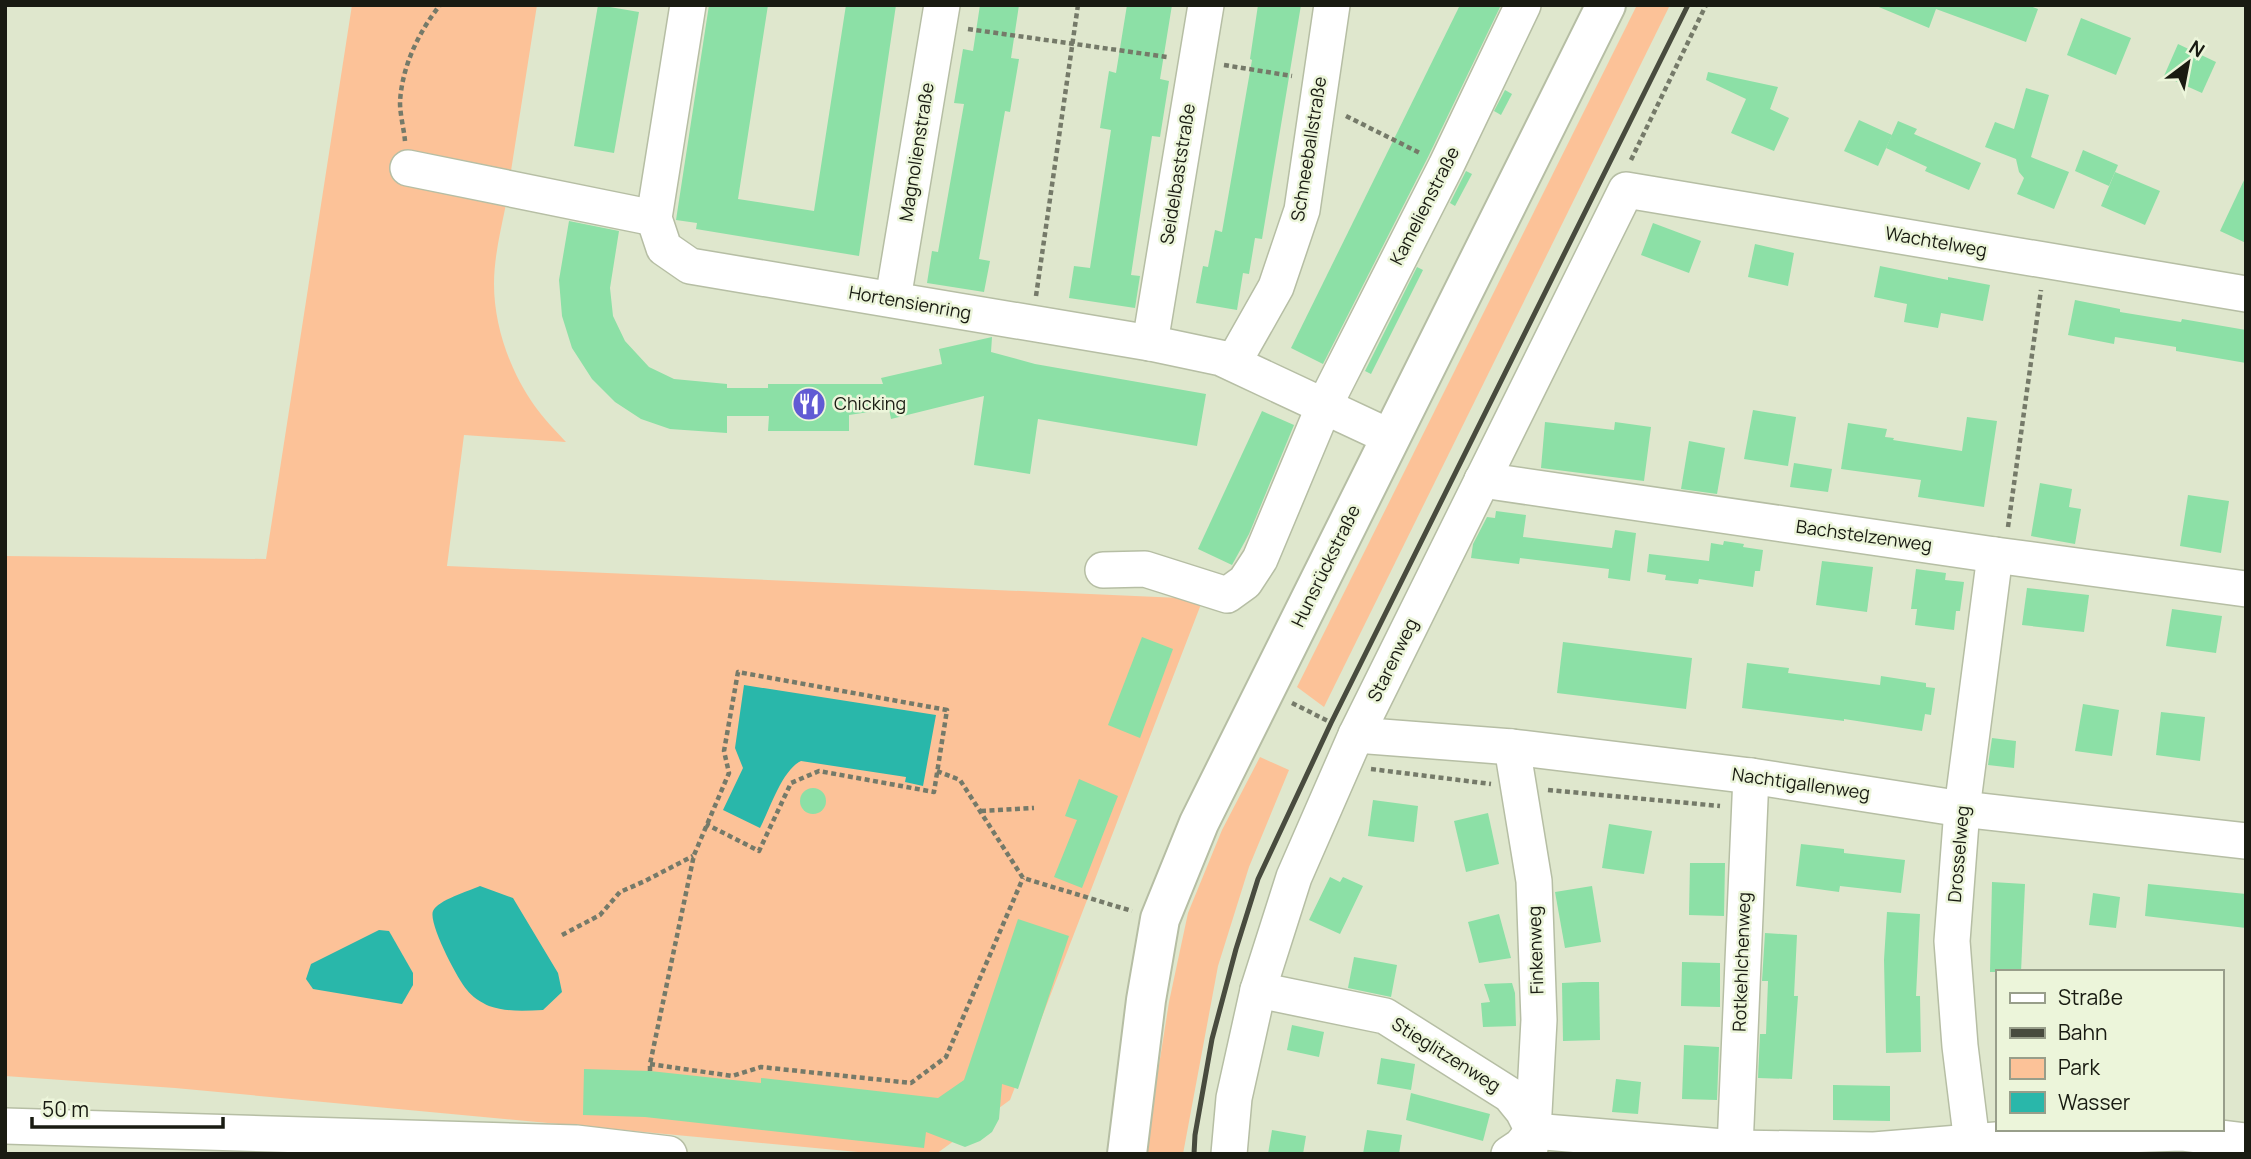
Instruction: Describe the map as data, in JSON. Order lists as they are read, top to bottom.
{
  "streets": {
    "main road": ["Hunsrückstraße"],
    "street": [
      "Schneeballstraße",
      "Magnolienstraße",
      "Seidelbaststraße",
      "Kamelienstraße",
      "Wachtelweg",
      "Hortensienring",
      "Bachstelzenweg",
      "Starenweg",
      "Nachtigallenweg",
      "Drosselweg",
      "Finkenweg",
      "Rotkehlchenweg",
      "Stieglitzenweg"
    ]
  },
  "crossings": [
    ["Schneeballstraße", "Hortensienring"],
    ["Magnolienstraße", "Hortensienring"],
    ["Seidelbaststraße", "Hortensienring"],
    ["Kamelienstraße", "Hortensienring"],
    ["Wachtelweg", "Starenweg"],
    ["Hortensienring", "Hunsrückstraße"],
    ["Bachstelzenweg", "Starenweg"],
    ["Bachstelzenweg", "Drosselweg"],
    ["Starenweg", "Nachtigallenweg"],
    ["Starenweg", "Stieglitzenweg"],
    ["Nachtigallenweg", "Drosselweg"],
    ["Nachtigallenweg", "Finkenweg"],
    ["Nachtigallenweg", "Rotkehlchenweg"],
    ["Finkenweg", "Stieglitzenweg"]
  ],
  "places": {
    "restaurant": ["Chicking"]
  },
  "legend": [
    "Straße",
    "Bahn",
    "Park",
    "Wasser"
  ],
  "scale_bar": "50 m",
  "north": "top right"
}
